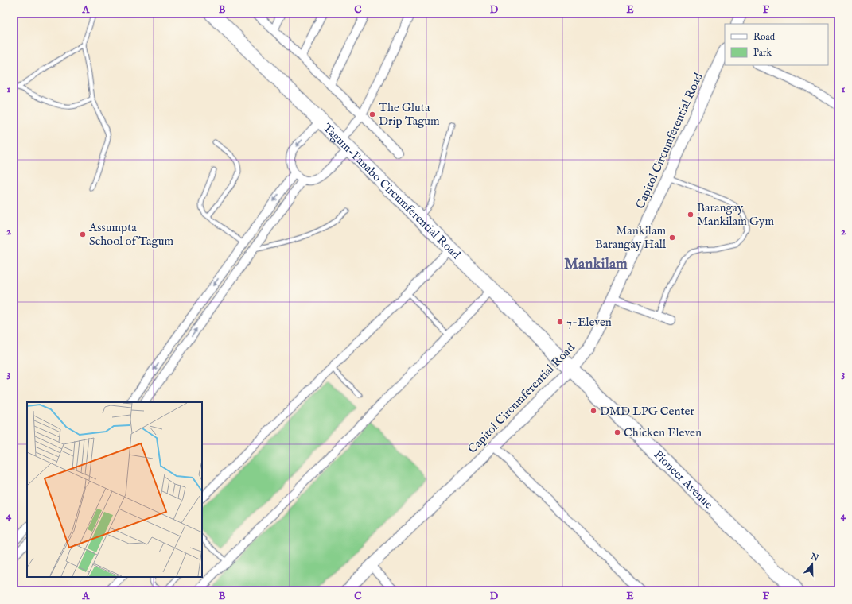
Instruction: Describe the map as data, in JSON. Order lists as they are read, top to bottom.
{
  "streets": {
    "highway": ["Tagum-Panabo Circumferential Road", "Pioneer Avenue"],
    "main road": ["Capitol Circumferential Road"]
  },
  "crossings": [
    ["Capitol Circumferential Road", "Tagum-Panabo Circumferential Road"],
    ["Capitol Circumferential Road", "Pioneer Avenue"],
    ["Tagum-Panabo Circumferential Road", "Pioneer Avenue"]
  ],
  "districts": ["Mankilam"],
  "places": [
    "The Gluta Drip Tagum",
    "Barangay Mankilam Gym",
    "Assumpta School of Tagum",
    "Mankilam Barangay Hall",
    "7-Eleven",
    "DMD LPG Center",
    "Chicken Eleven"
  ],
  "legend": ["Road", "Park"],
  "north": "top",
  "grid": {
    "columns": [
      "A",
      "B",
      "C",
      "D",
      "E",
      "F"
    ],
    "rows": [
      "1",
      "2",
      "3",
      "4"
    ]
  }
}
